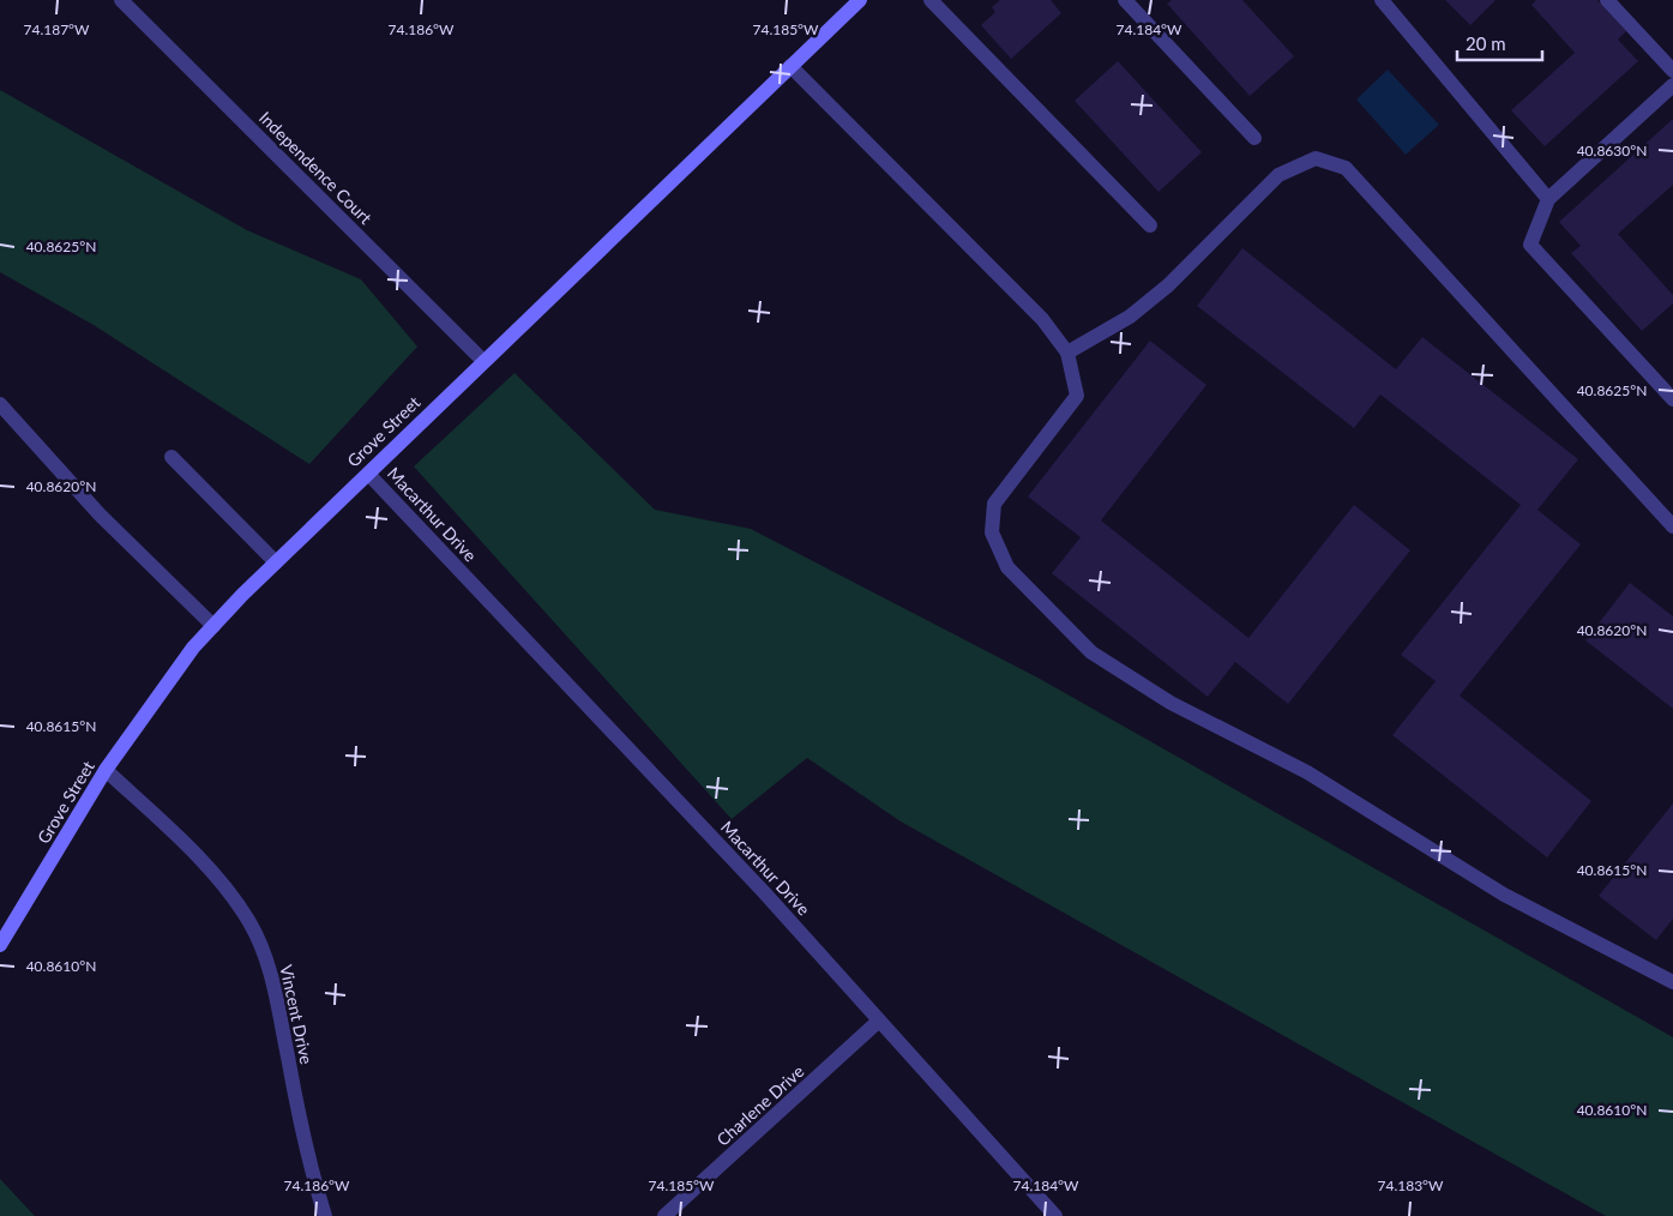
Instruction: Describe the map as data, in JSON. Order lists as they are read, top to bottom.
{
  "streets": {
    "street": [
      "Independence Court",
      "Grove Street",
      "Macarthur Drive",
      "Vincent Drive",
      "Charlene Drive"
    ]
  },
  "crossings": [
    ["Independence Court", "Grove Street"],
    ["Grove Street", "Macarthur Drive"],
    ["Grove Street", "Vincent Drive"],
    ["Macarthur Drive", "Charlene Drive"]
  ],
  "scale_bar": "20 m",
  "coordinates": [
    "74.187°W",
    "74.186°W",
    "74.185°W",
    "74.184°W",
    "40.8630°N",
    "40.8625°N",
    "40.8620°N",
    "40.8615°N",
    "40.8610°N",
    "74.183°W"
  ]
}
